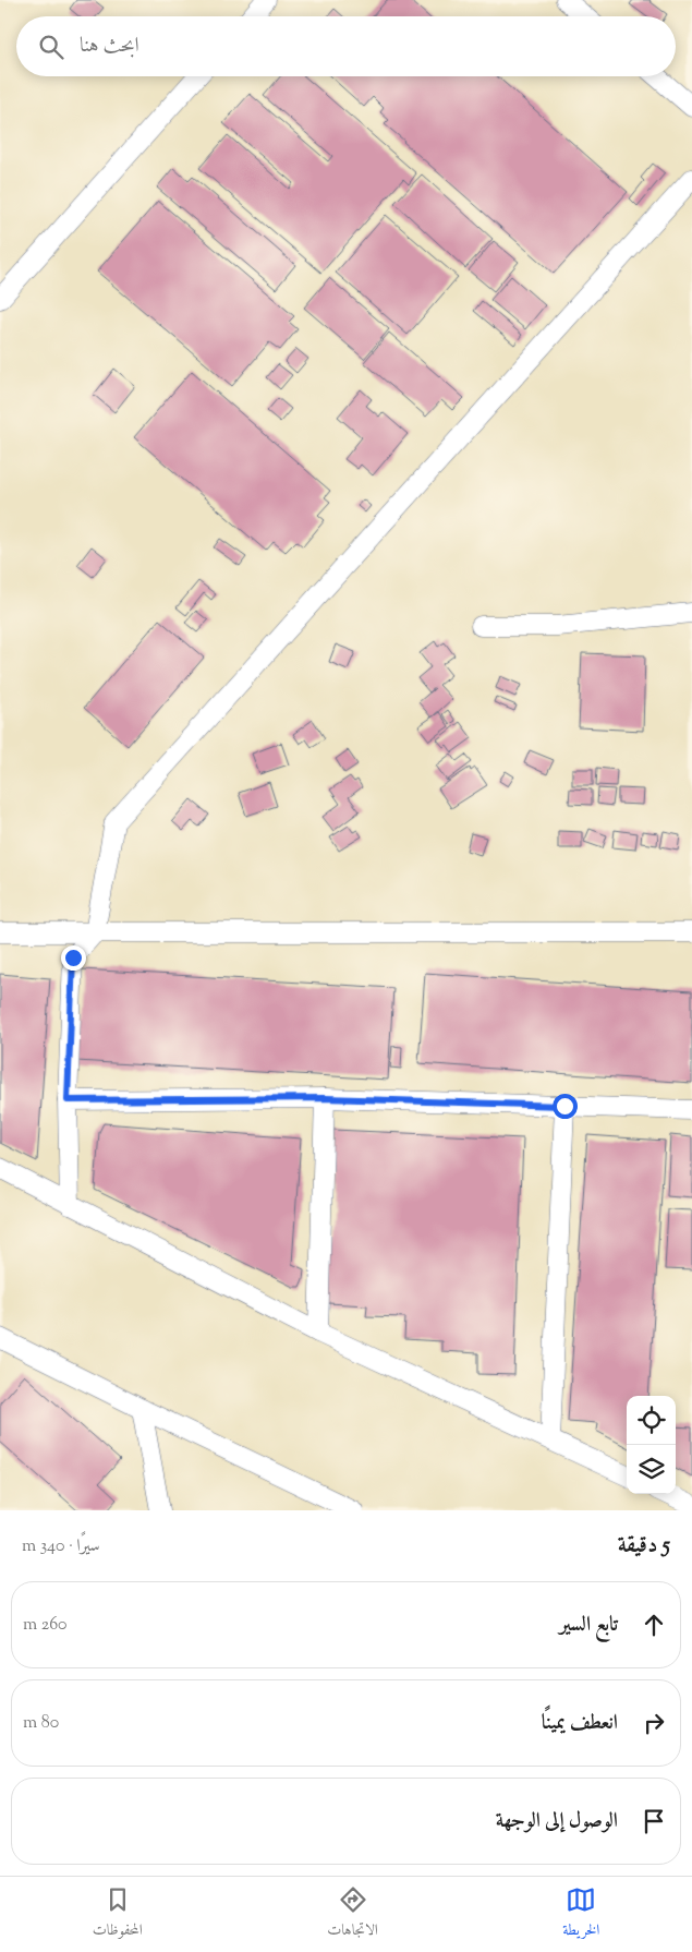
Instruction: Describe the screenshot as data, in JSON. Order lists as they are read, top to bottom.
{
  "page": {
    "search": "ابحث هنا",
    "heading": ["5 دقيقة", "سيرًا · 340 m"],
    "list": [
      ["تابع السير", "260 m"],
      ["انعطف يمينًا", "80 m"],
      "الوصول إلى الوجهة"
    ],
    "nav": ["الخريطة", "الاتجاهات", "المحفوظات"]
  }
}
